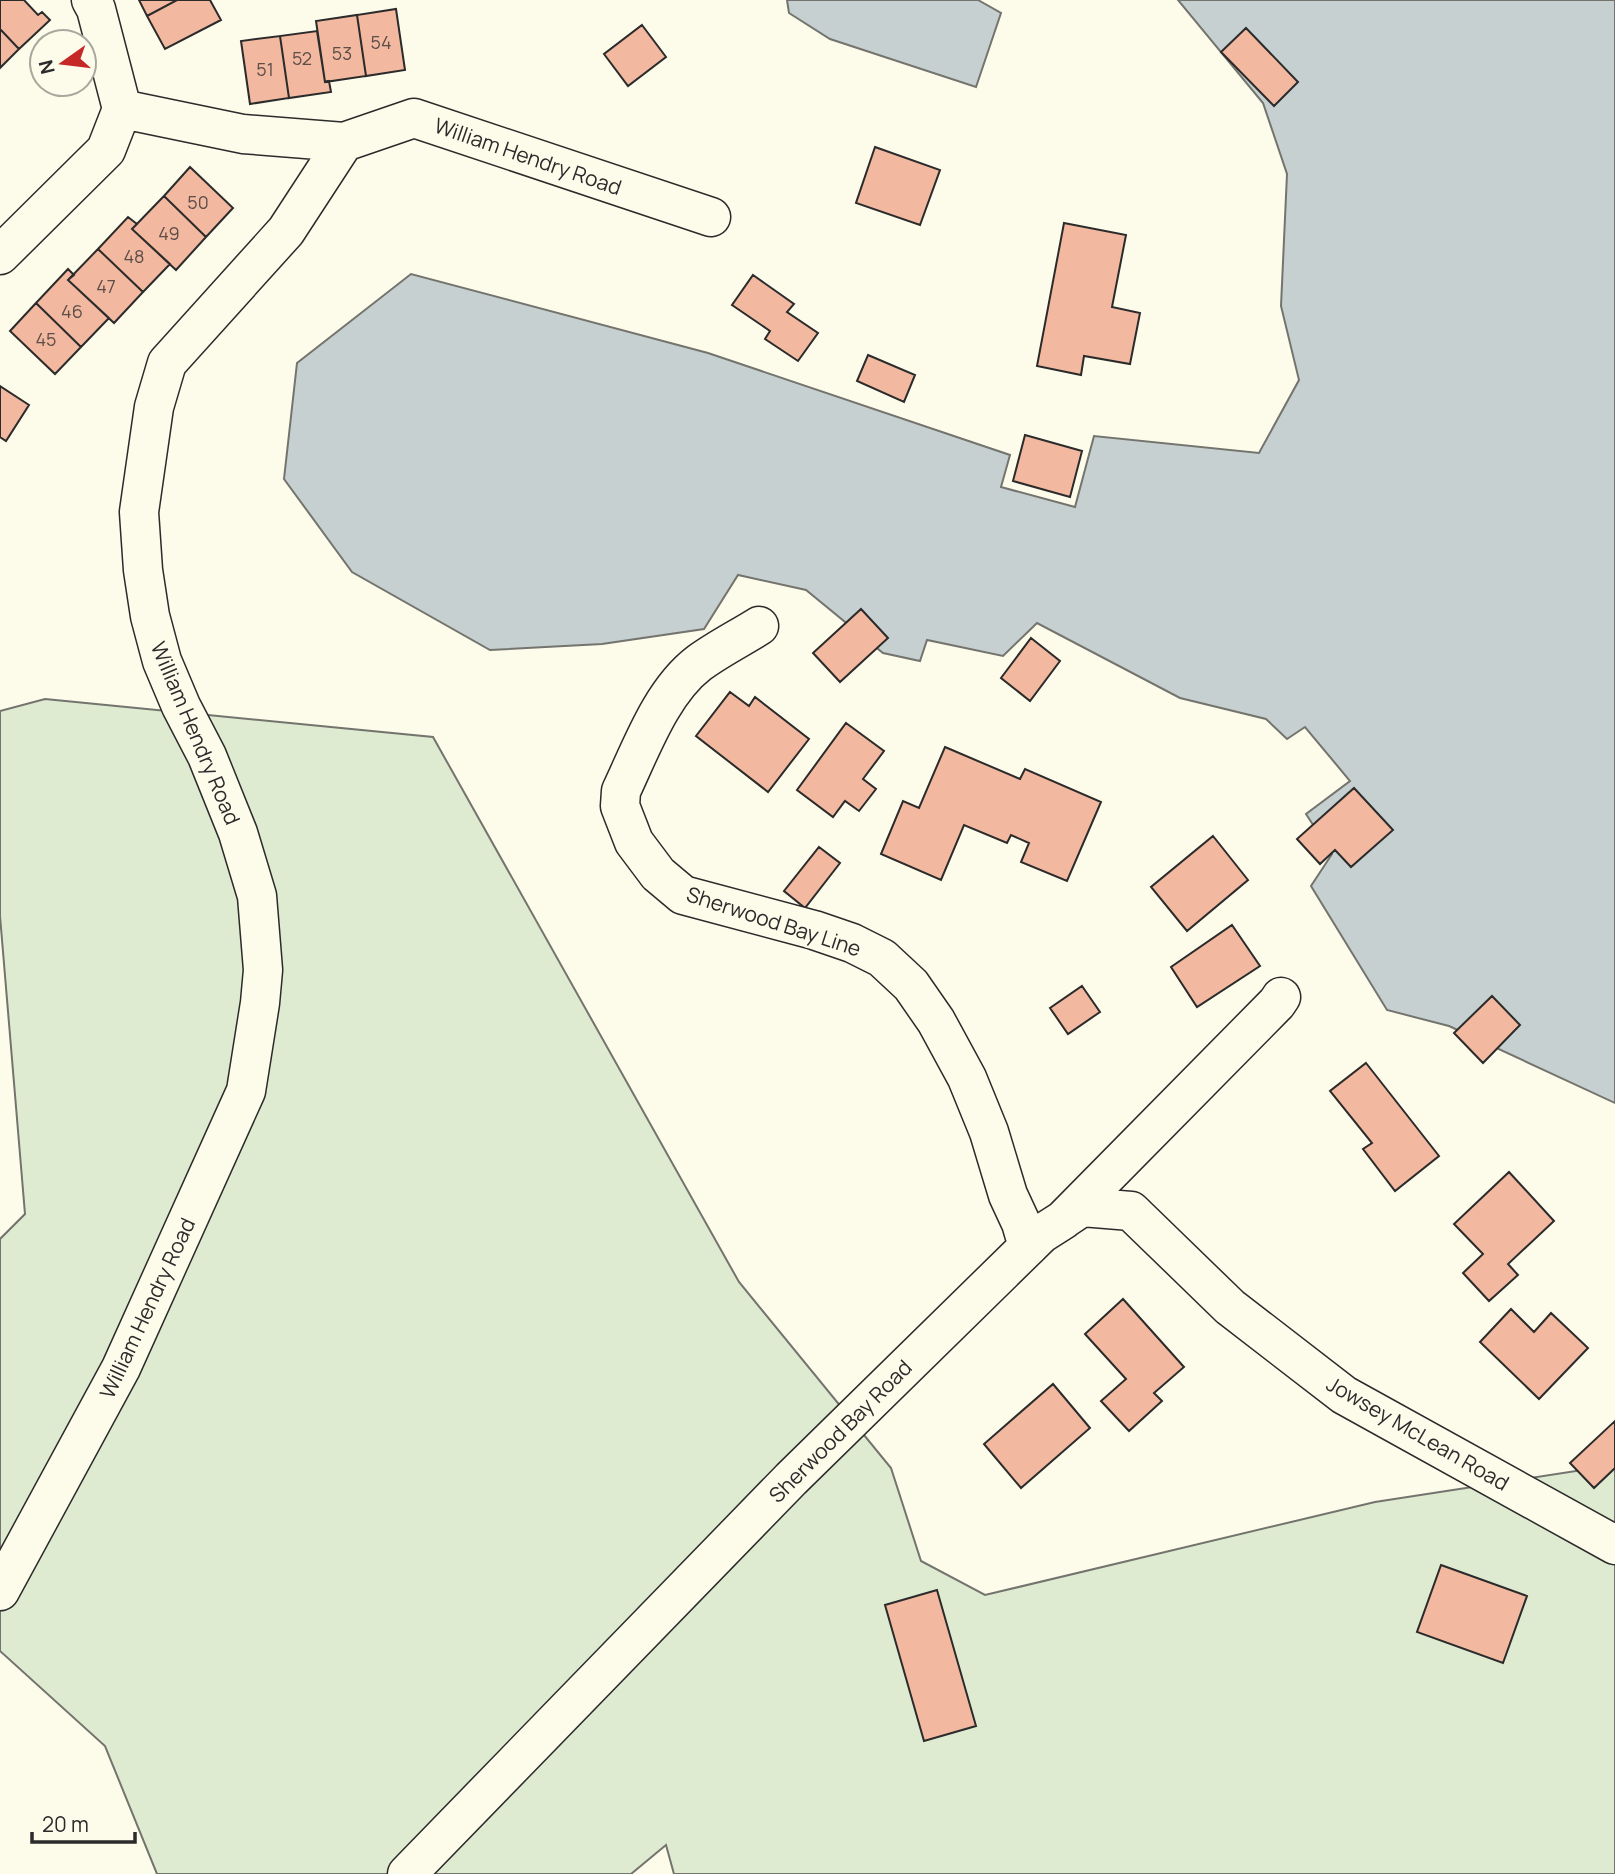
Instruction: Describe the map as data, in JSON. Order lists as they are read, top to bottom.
{
  "streets": {
    "street": [
      "William Hendry Road",
      "Sherwood Bay Line",
      "Sherwood Bay Road",
      "Jowsey McLean Road"
    ]
  },
  "crossings": [
    ["Sherwood Bay Line", "Sherwood Bay Road"],
    ["Sherwood Bay Road", "Jowsey McLean Road"]
  ],
  "house_numbers": [
    "54",
    "53",
    "52",
    "51",
    "50",
    "49",
    "48",
    "47",
    "46",
    "45"
  ],
  "scale_bar": "20 m",
  "north": "left"
}
